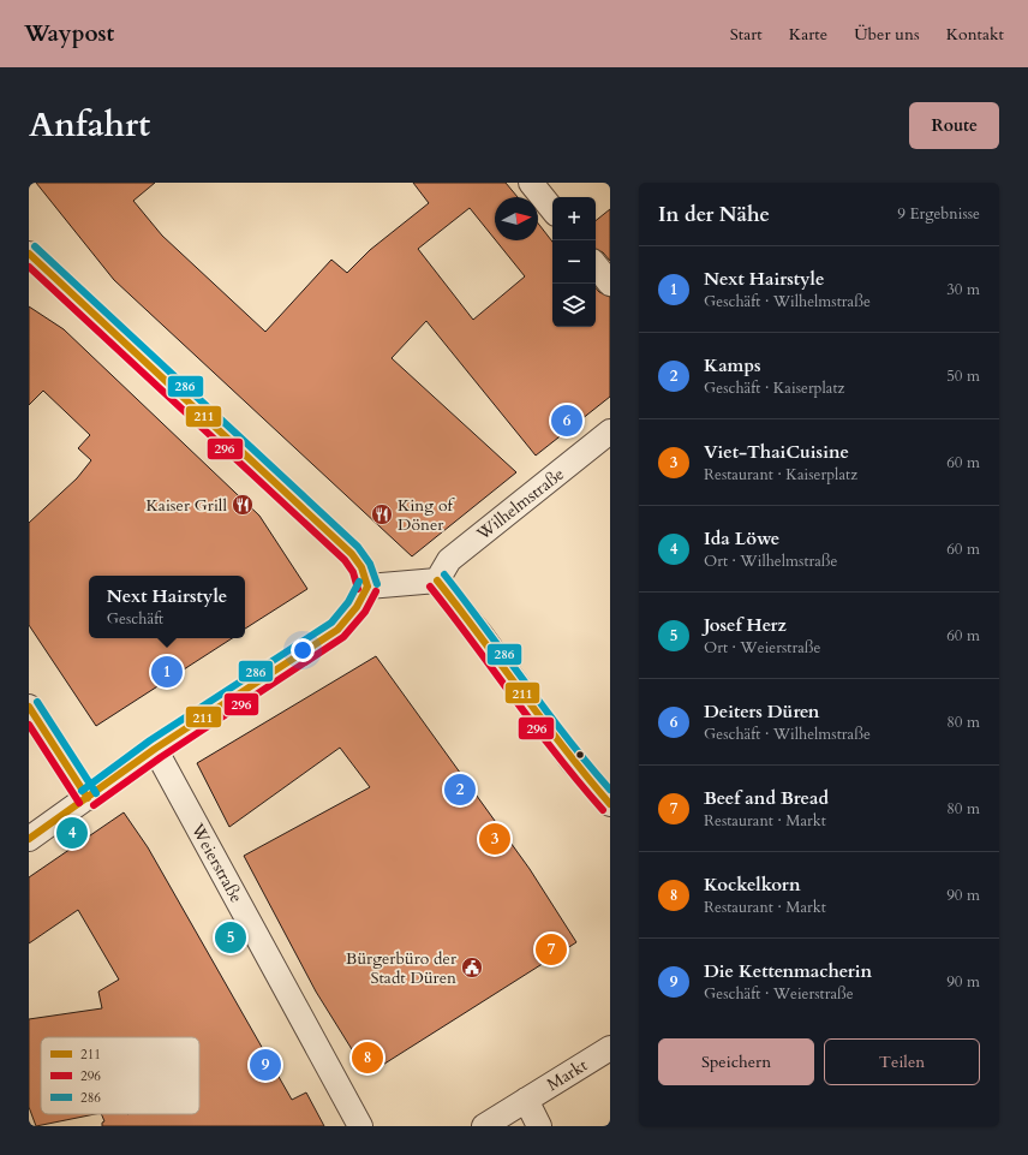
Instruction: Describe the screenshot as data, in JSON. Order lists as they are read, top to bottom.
{
  "streets": {
    "street": ["Wilhelmstraße", "Weierstraße", "Markt"]
  },
  "places": {
    "restaurant": ["Kaiser Grill", "King of Döner"],
    "public building": ["Bürgerbüro der Stadt Düren"]
  },
  "lines": ["transit line 286", "transit line 211", "transit line 296"],
  "legend": ["211", "296", "286"],
  "north": "right",
  "page": {
    "header": "Waypost",
    "nav": [
      "Start",
      "Karte",
      "Über uns",
      "Kontakt"
    ],
    "title": "Anfahrt",
    "buttons": [
      "Route",
      ["Speichern", "Teilen"]
    ],
    "heading": ["In der Nähe", "9 Ergebnisse"],
    "map_buttons": ["+", "−"],
    "list": [
      {
        "mark": "1",
        "name": "Next Hairstyle",
        "note": "Geschäft · Wilhelmstraße",
        "value": "30 m"
      },
      {
        "mark": "2",
        "name": "Kamps",
        "note": "Geschäft · Kaiserplatz",
        "value": "50 m"
      },
      {
        "mark": "3",
        "name": "Viet-ThaiCuisine",
        "note": "Restaurant · Kaiserplatz",
        "value": "60 m"
      },
      {
        "mark": "4",
        "name": "Ida Löwe",
        "note": "Ort · Wilhelmstraße",
        "value": "60 m"
      },
      {
        "mark": "5",
        "name": "Josef Herz",
        "note": "Ort · Weierstraße",
        "value": "60 m"
      },
      {
        "mark": "6",
        "name": "Deiters Düren",
        "note": "Geschäft · Wilhelmstraße",
        "value": "80 m"
      },
      {
        "mark": "7",
        "name": "Beef and Bread",
        "note": "Restaurant · Markt",
        "value": "80 m"
      },
      {
        "mark": "8",
        "name": "Kockelkorn",
        "note": "Restaurant · Markt",
        "value": "90 m"
      },
      {
        "mark": "9",
        "name": "Die Kettenmacherin",
        "note": "Geschäft · Weierstraße",
        "value": "90 m"
      }
    ],
    "pins": [
      "6",
      "1",
      "2",
      "4",
      "3",
      "5",
      "7",
      "8",
      "9"
    ],
    "popup": ["Next Hairstyle", "Geschäft"]
  }
}
